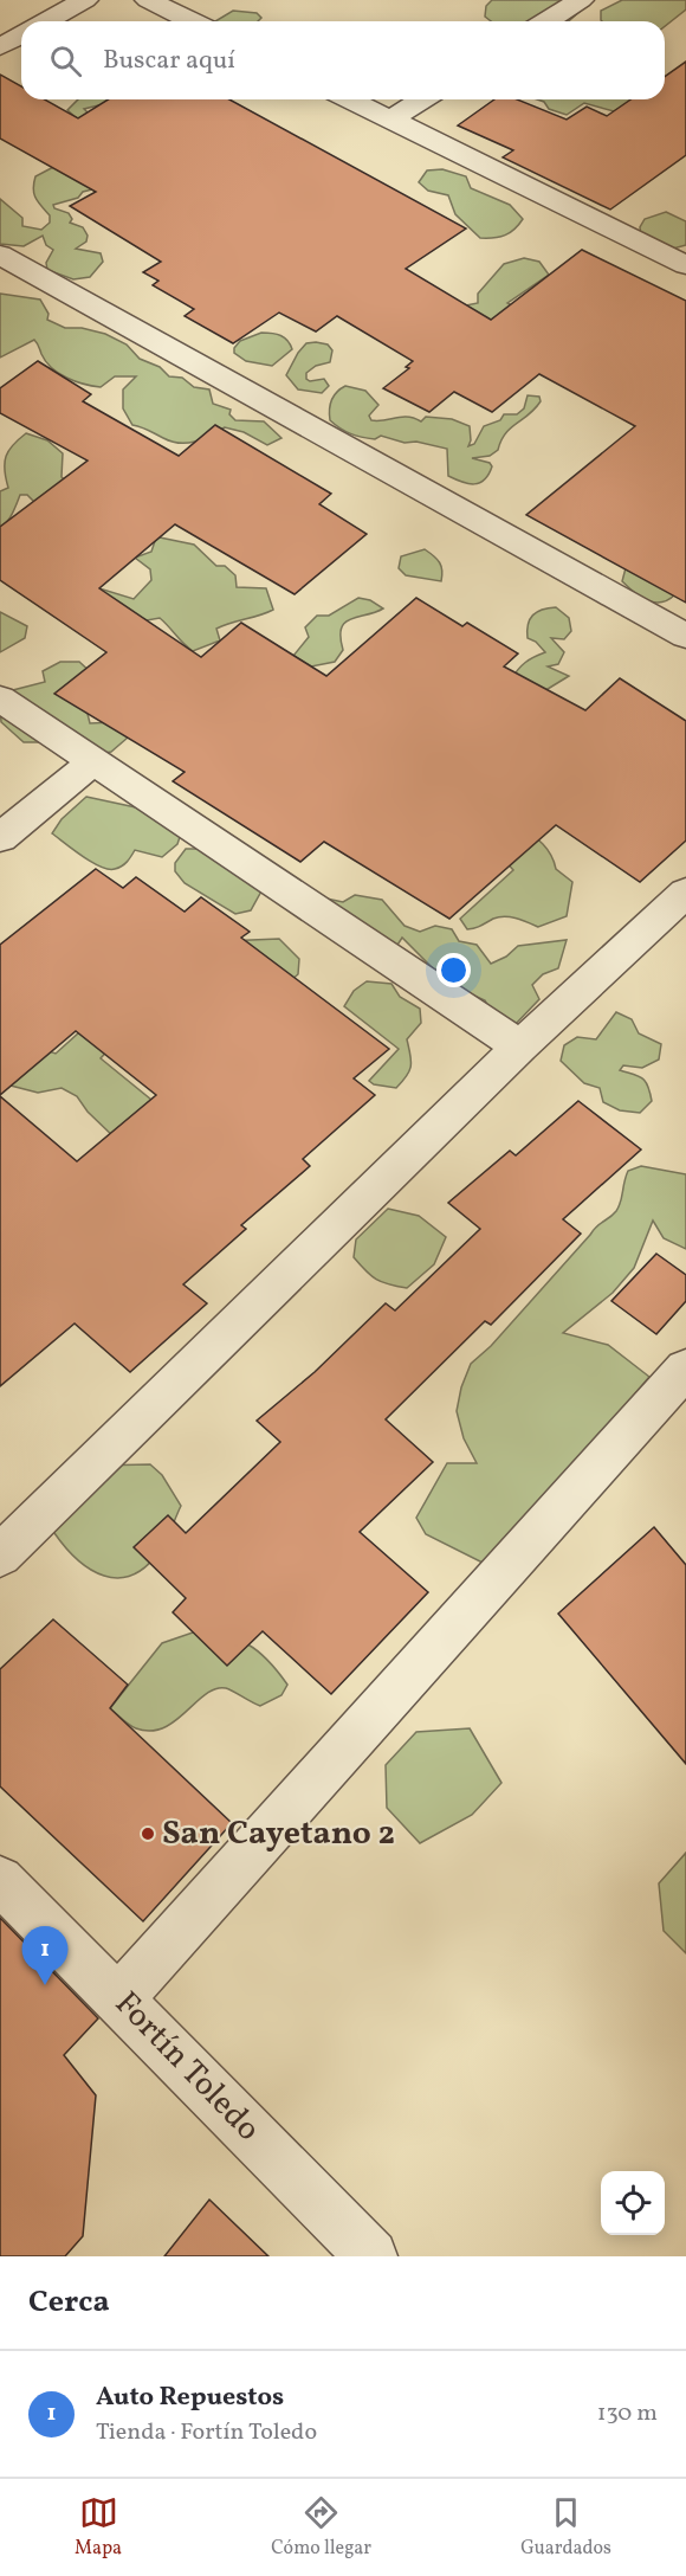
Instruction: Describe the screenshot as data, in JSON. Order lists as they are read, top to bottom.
{
  "streets": {
    "street": ["Fortín Toledo"]
  },
  "places": ["San Cayetano 2"],
  "page": {
    "search": "Buscar aquí",
    "pins": "1",
    "heading": "Cerca",
    "list": [
      {
        "mark": "1",
        "name": "Auto Repuestos",
        "note": "Tienda · Fortín Toledo",
        "value": "130 m"
      }
    ],
    "nav": ["Mapa", "Cómo llegar", "Guardados"]
  }
}
